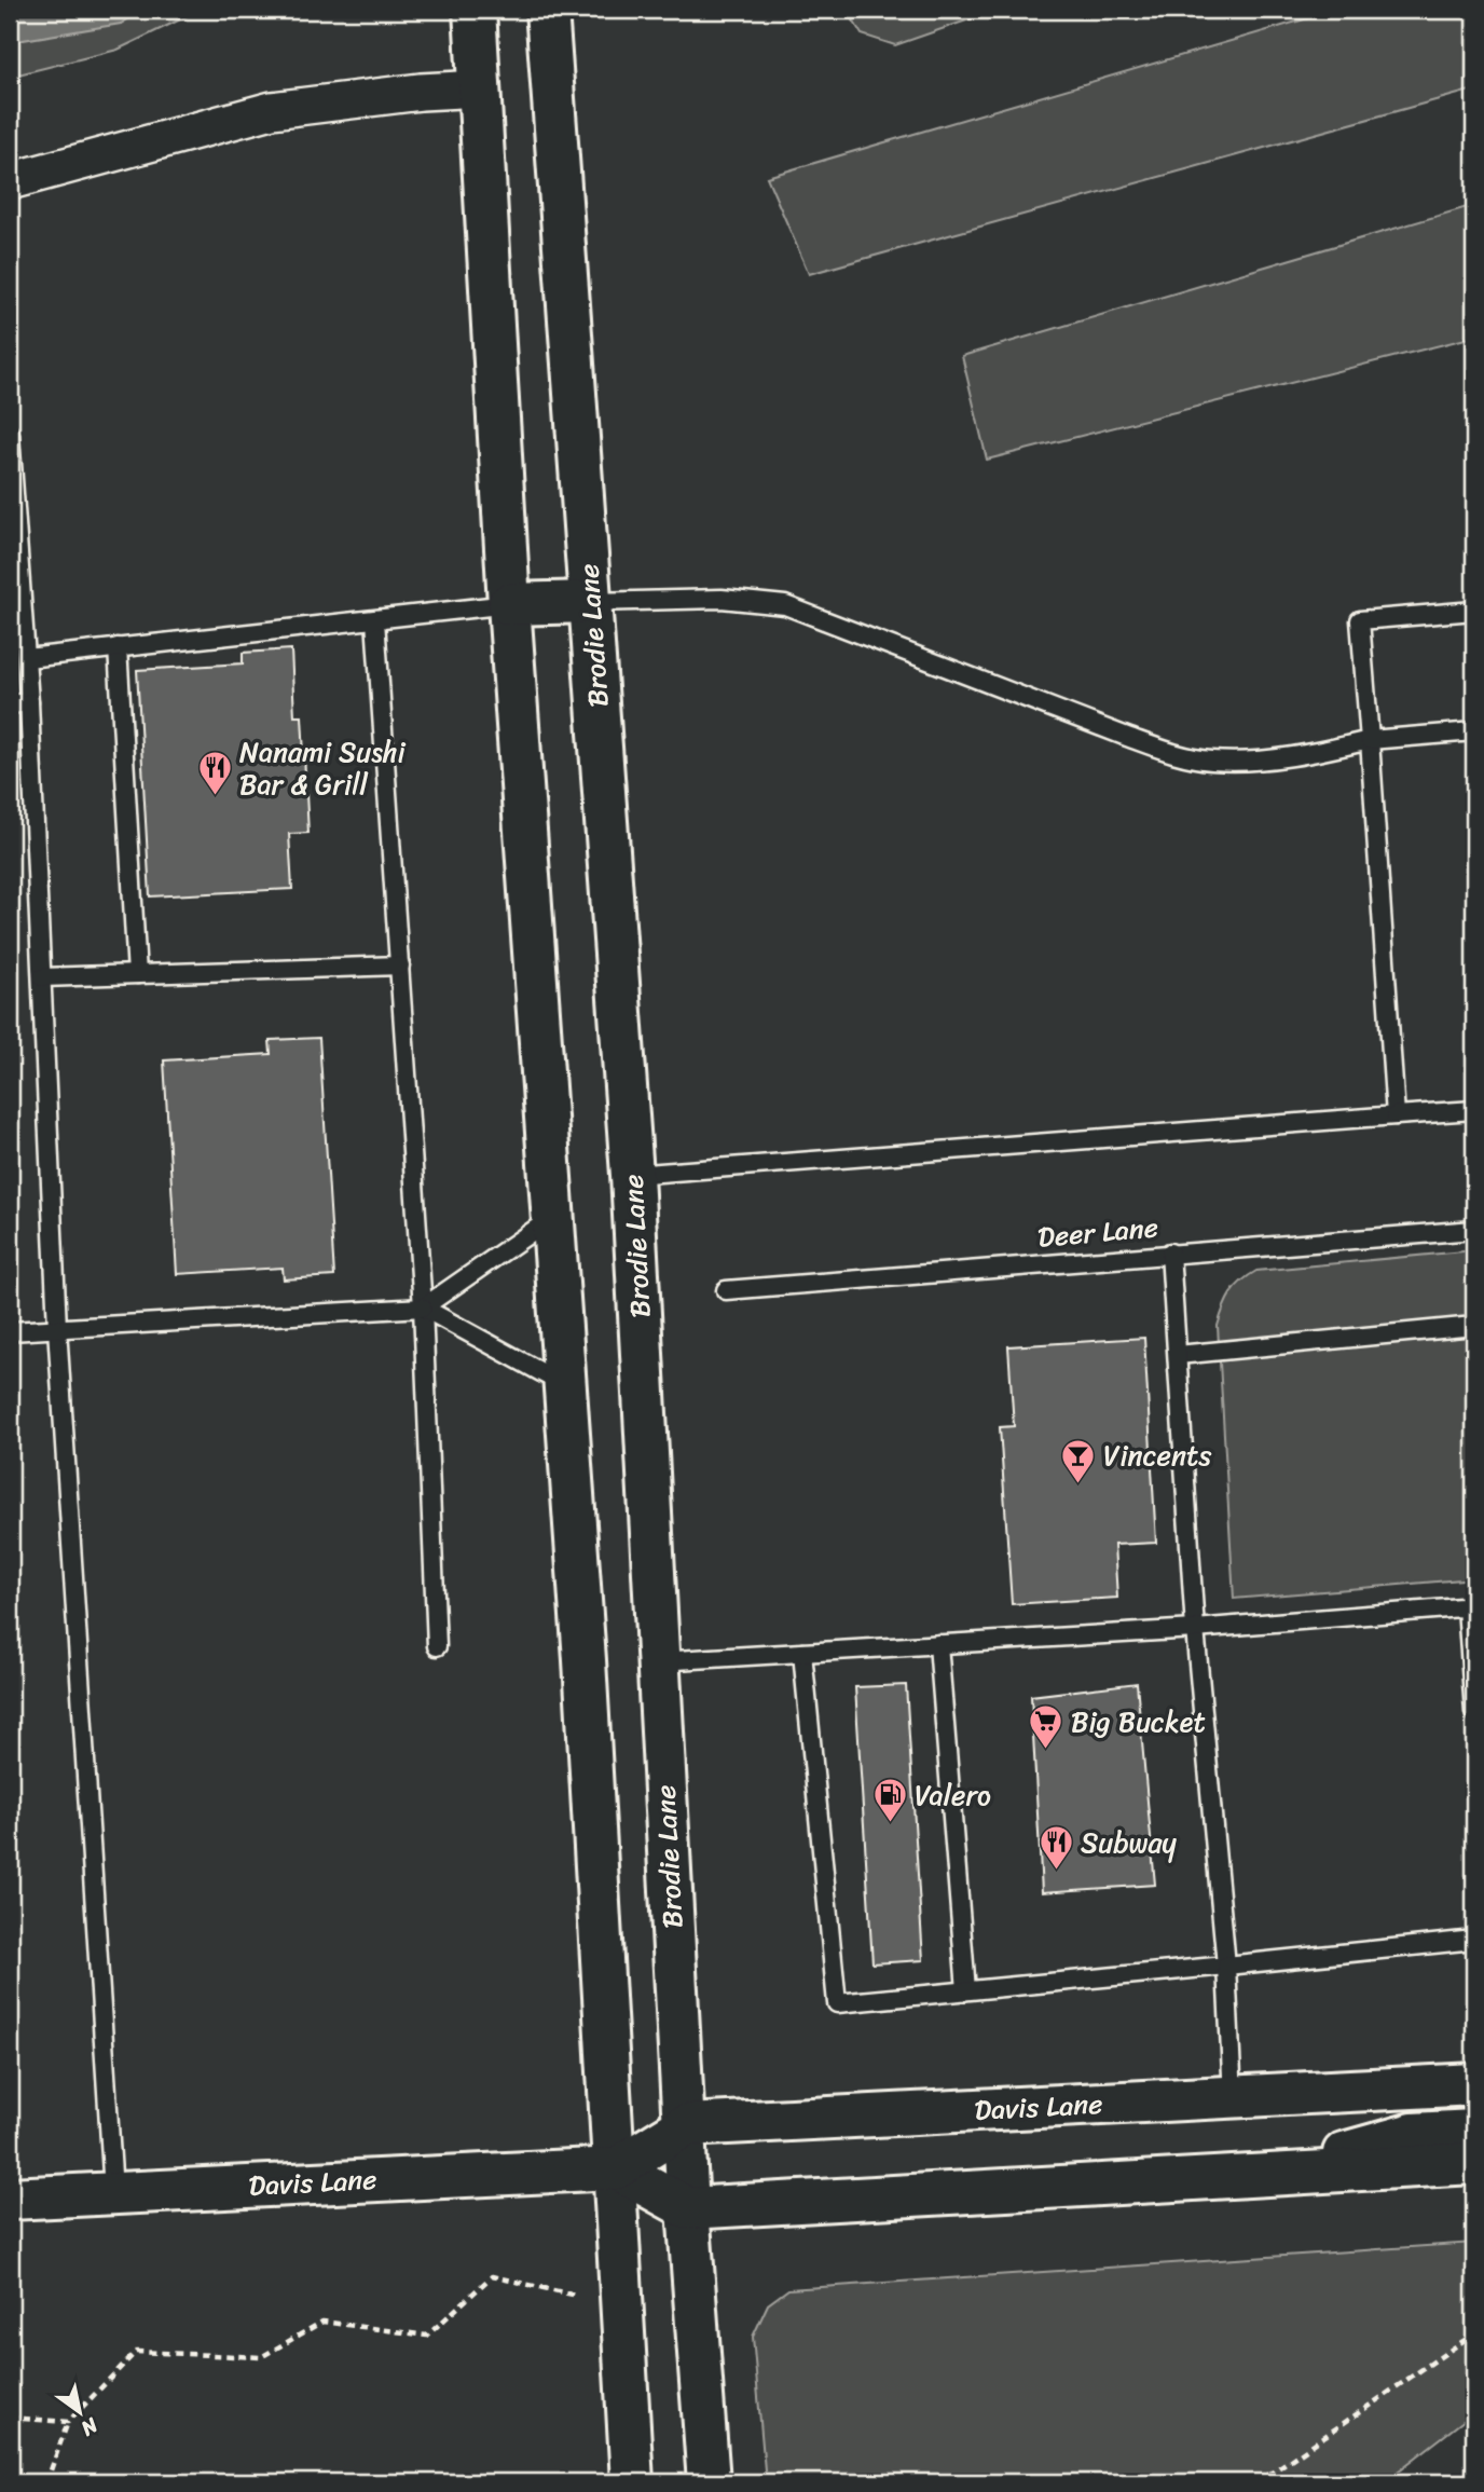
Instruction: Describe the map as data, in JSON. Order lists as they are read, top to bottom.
{
  "streets": {
    "main road": ["Brodie Lane", "Davis Lane"],
    "lane": ["Deer Lane"]
  },
  "crossings": [
    ["Brodie Lane", "Davis Lane"]
  ],
  "places": {
    "restaurant": ["Nanami Sushi Bar & Grill", "Subway"],
    "bar": ["Vincents"],
    "supermarket": ["Big Bucket"],
    "fuel station": ["Valero"]
  },
  "north": "bottom right"
}
